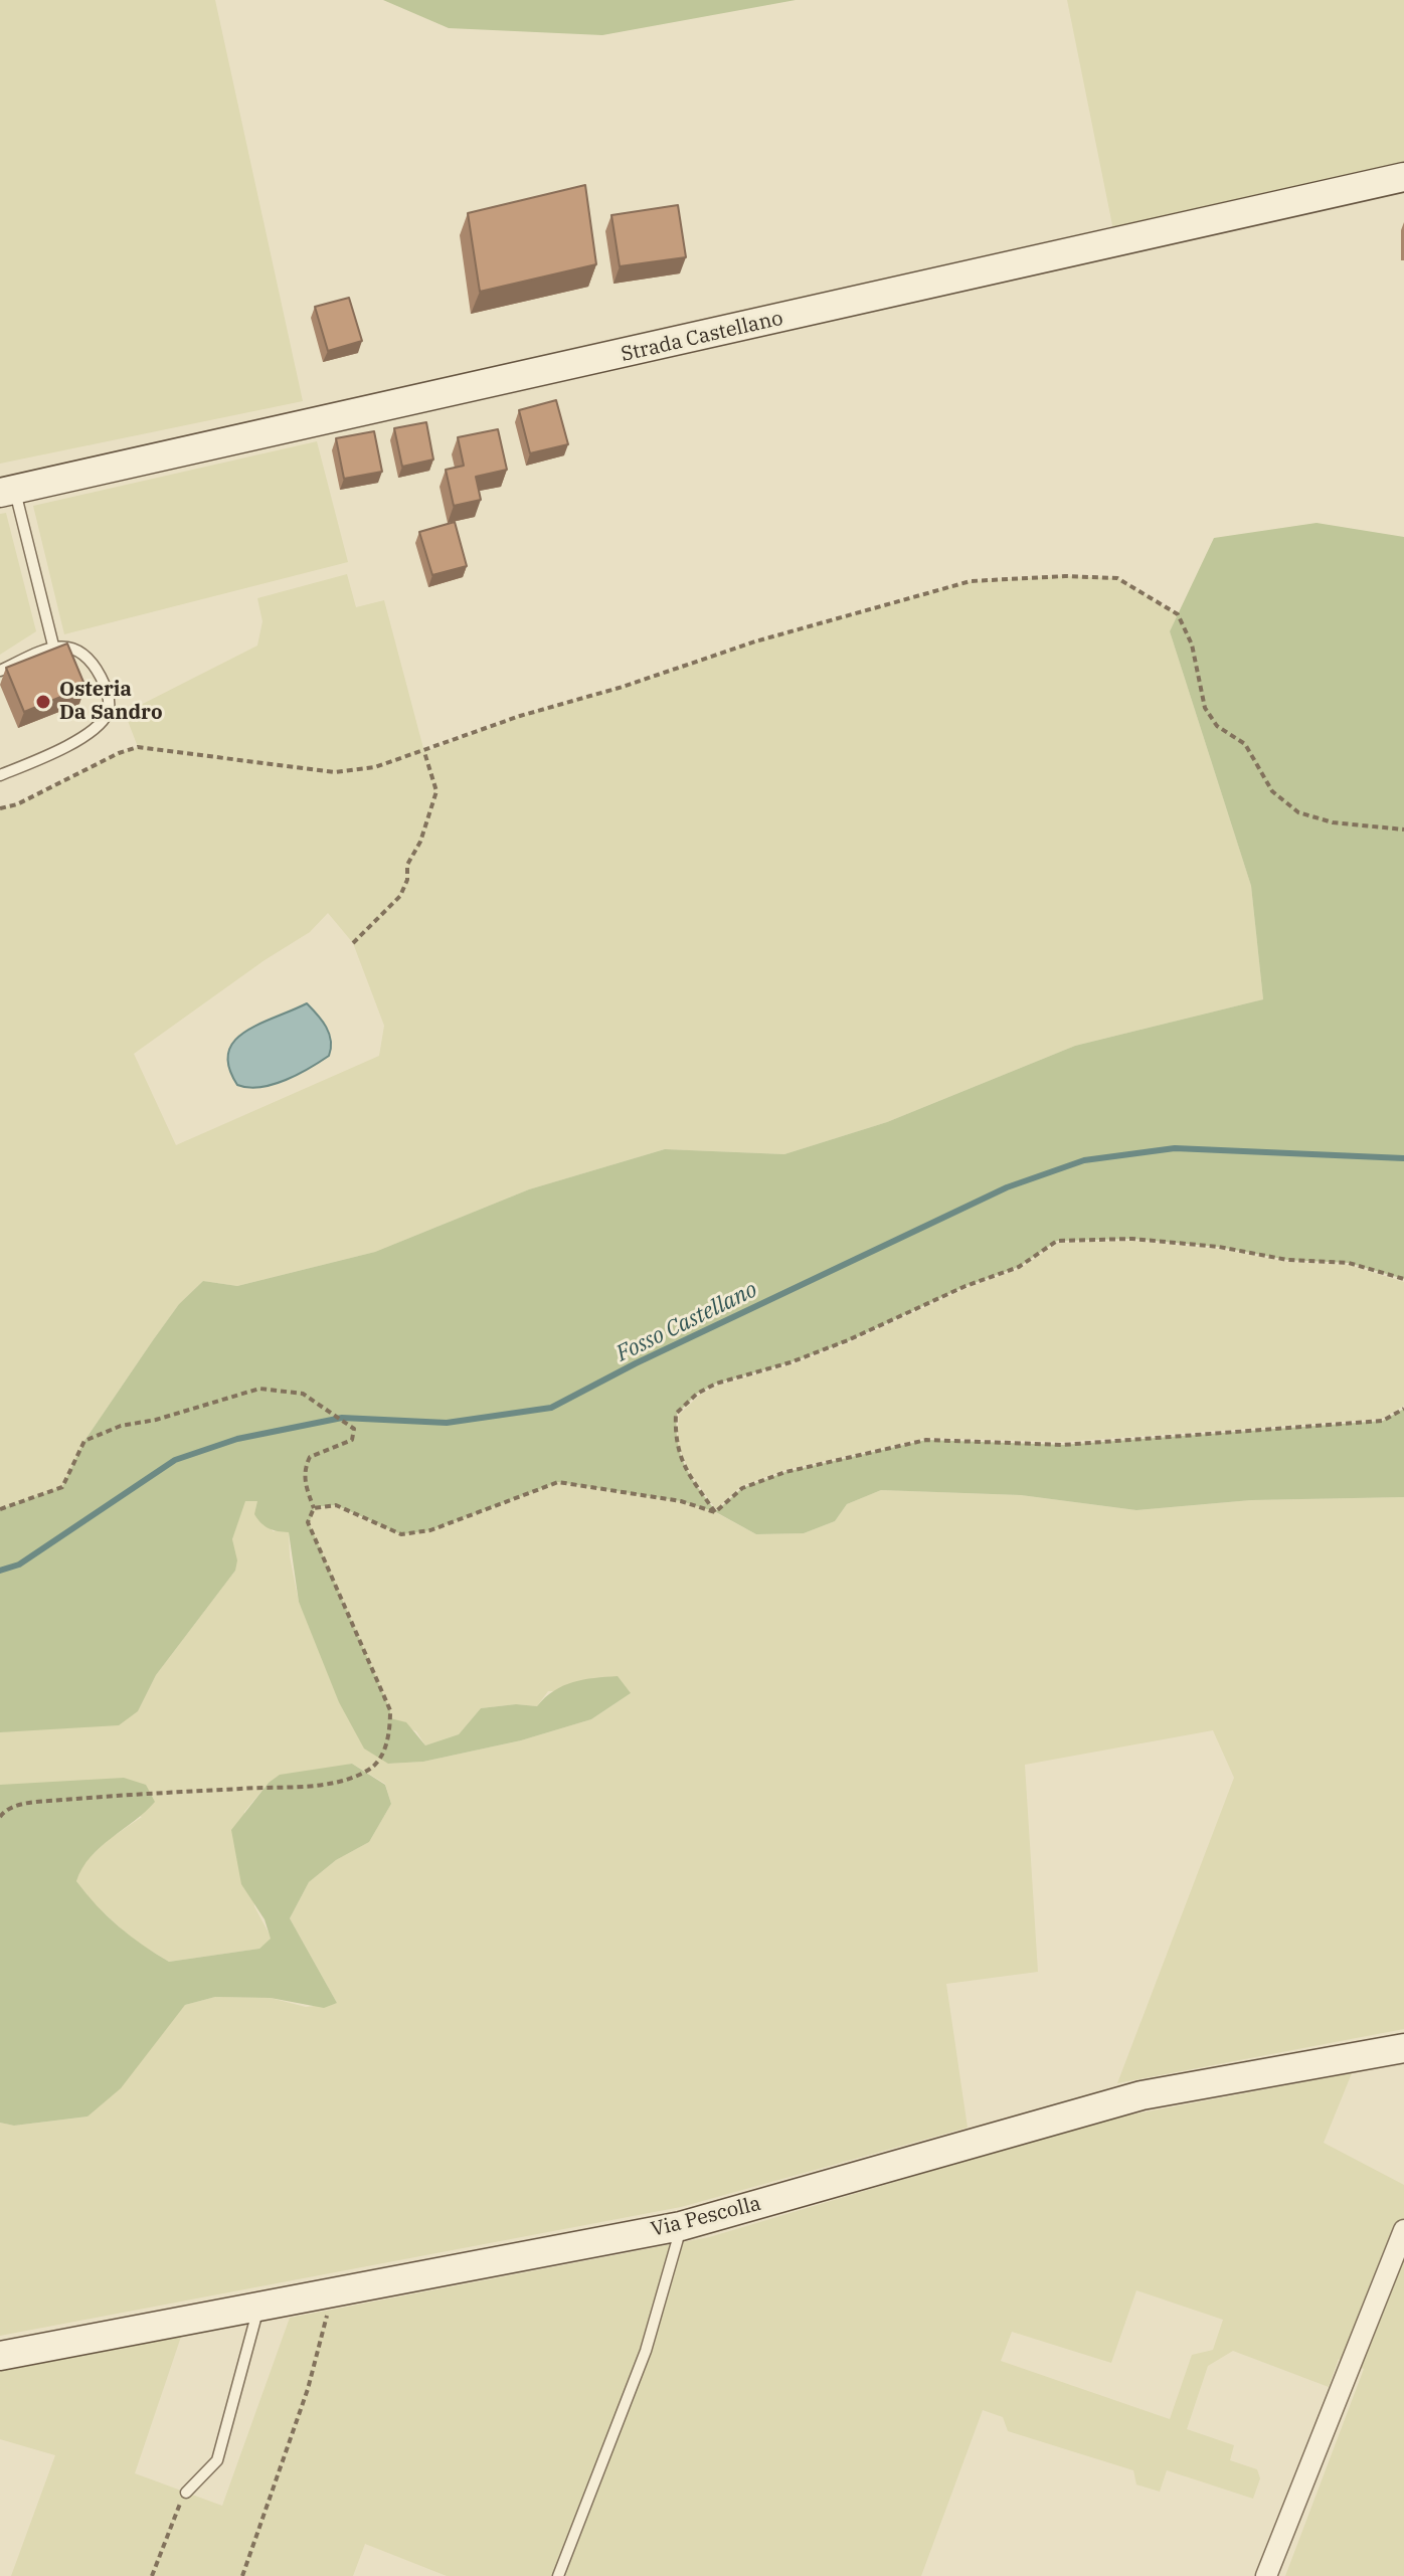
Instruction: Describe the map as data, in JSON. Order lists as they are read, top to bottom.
{
  "streets": {
    "street": ["Strada Castellano", "Via Pescolla"]
  },
  "water": ["Fosso Castellano"],
  "places": ["Osteria Da Sandro"]
}
